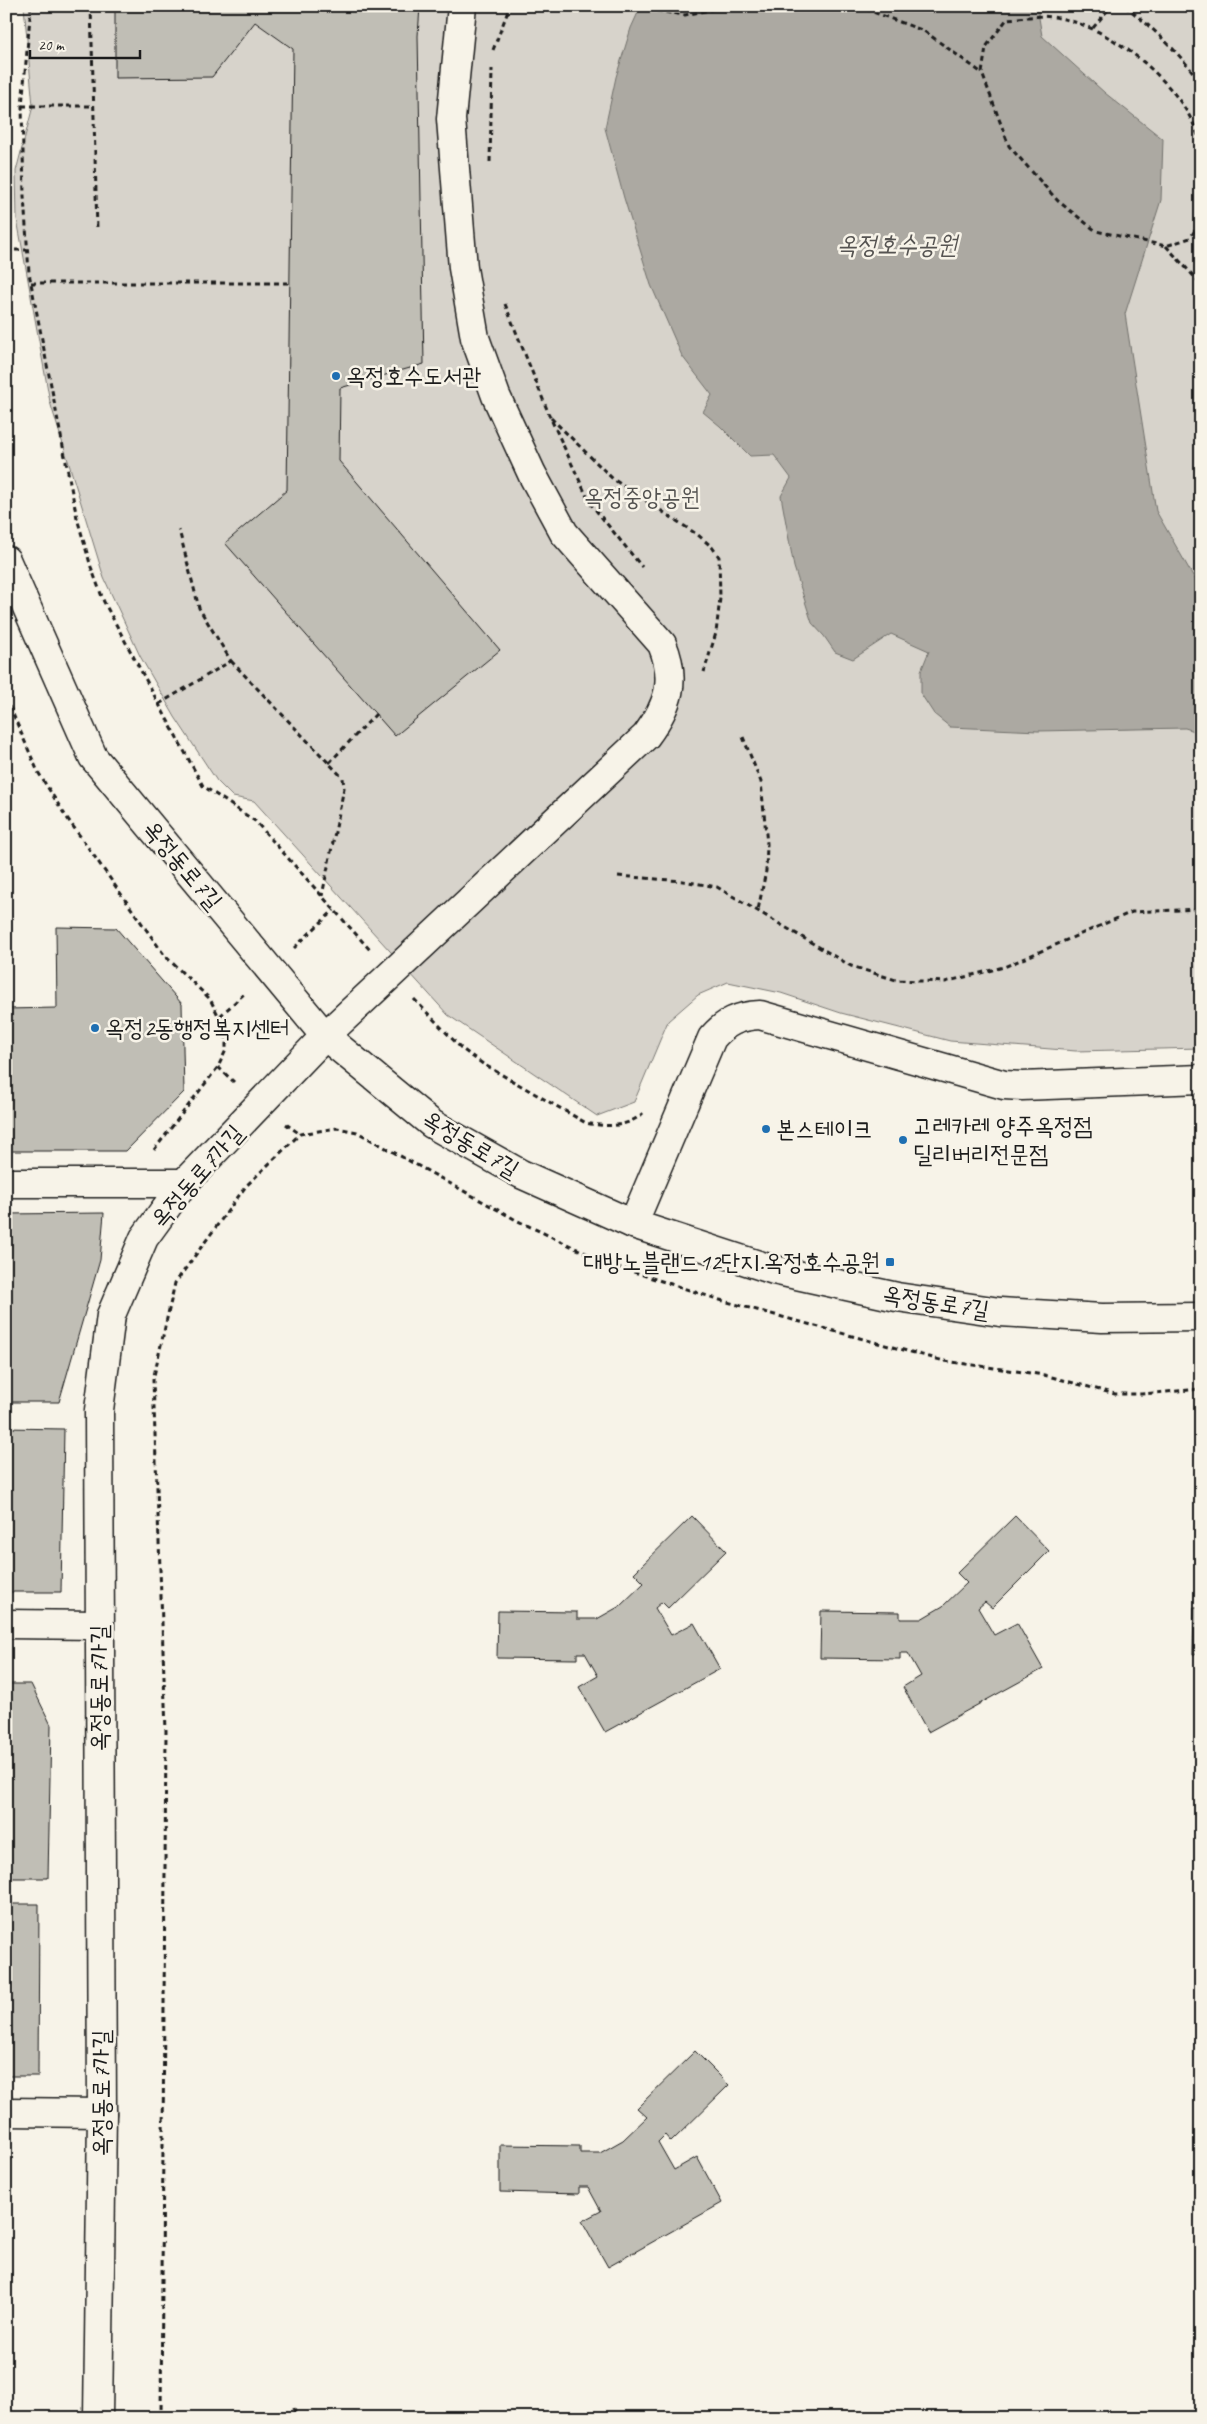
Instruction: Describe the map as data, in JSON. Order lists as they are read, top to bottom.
{
  "streets": {
    "street": ["옥정동로7길", "옥정동로7가길"]
  },
  "crossings": [
    ["옥정동로7길", "옥정동로7가길"]
  ],
  "water": ["옥정호수공원"],
  "parks": ["옥정중앙공원"],
  "places": {
    "other": [
      "옥정호수도서관",
      "옥정2동행정복지센터",
      "본스테이크",
      "고레카레 양주옥정점 딜리버리전문점"
    ],
    "transit": ["대방노블랜드12단지.옥정호수공원"]
  },
  "scale_bar": "20 m"
}
